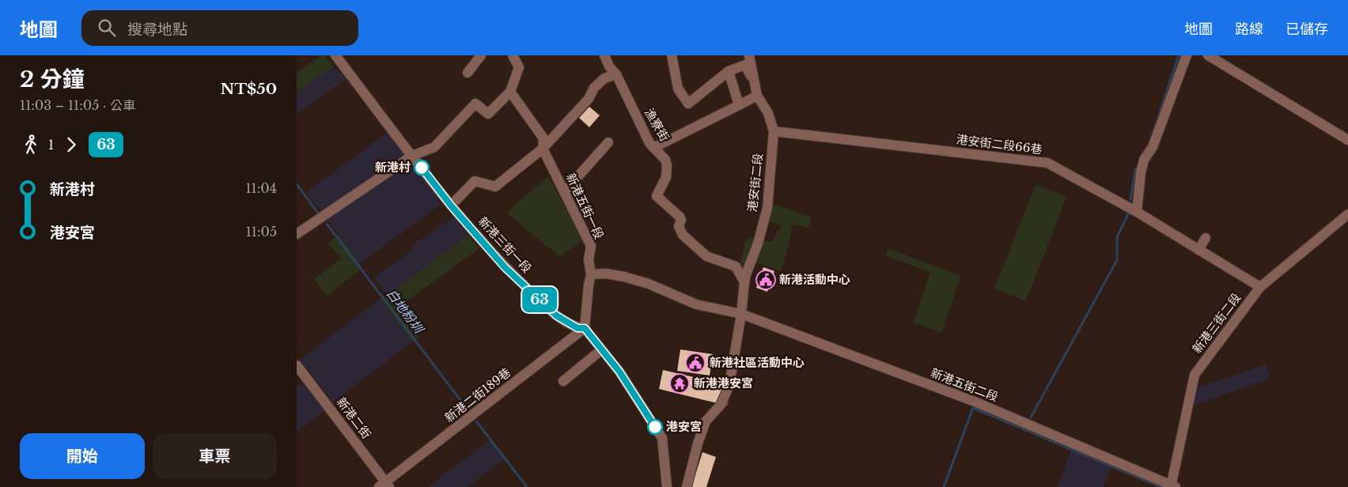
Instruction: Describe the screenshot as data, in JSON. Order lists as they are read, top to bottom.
{
  "streets": {
    "street": [
      "漁寮街",
      "港安街二段66巷",
      "港安街二段",
      "新港五街一段",
      "新港三街一段",
      "新港三街二段",
      "新港五街二段",
      "新港二街189巷",
      "新港二街"
    ]
  },
  "crossings": [
    ["漁寮街", "港安街二段"],
    ["港安街二段66巷", "港安街二段"],
    ["港安街二段66巷", "新港三街二段"],
    ["港安街二段", "新港五街二段"],
    ["新港五街一段", "新港三街一段"],
    ["新港五街一段", "新港二街189巷"],
    ["新港三街一段", "新港二街189巷"],
    ["新港三街二段", "新港五街二段"],
    ["新港二街189巷", "新港二街"]
  ],
  "water": ["白地粉圳"],
  "places": {
    "other": ["新港村", "港安宮"],
    "public building": ["新港活動中心", "新港社區活動中心"],
    "temple": ["新港港安宮"]
  },
  "lines": ["bus line 63"],
  "page": {
    "header": "地圖",
    "search": "搜尋地點",
    "nav": ["地圖", "路線", "已儲存"],
    "heading": ["2 分鐘", "11:03 – 11:05 · 公車", "NT$50"],
    "on_map": "63",
    "legs": ["1", "63"],
    "list": [
      {
        "name": "新港村",
        "value": "11:04"
      },
      {
        "name": "港安宮",
        "value": "11:05"
      }
    ],
    "buttons": ["開始", "車票"]
  }
}
